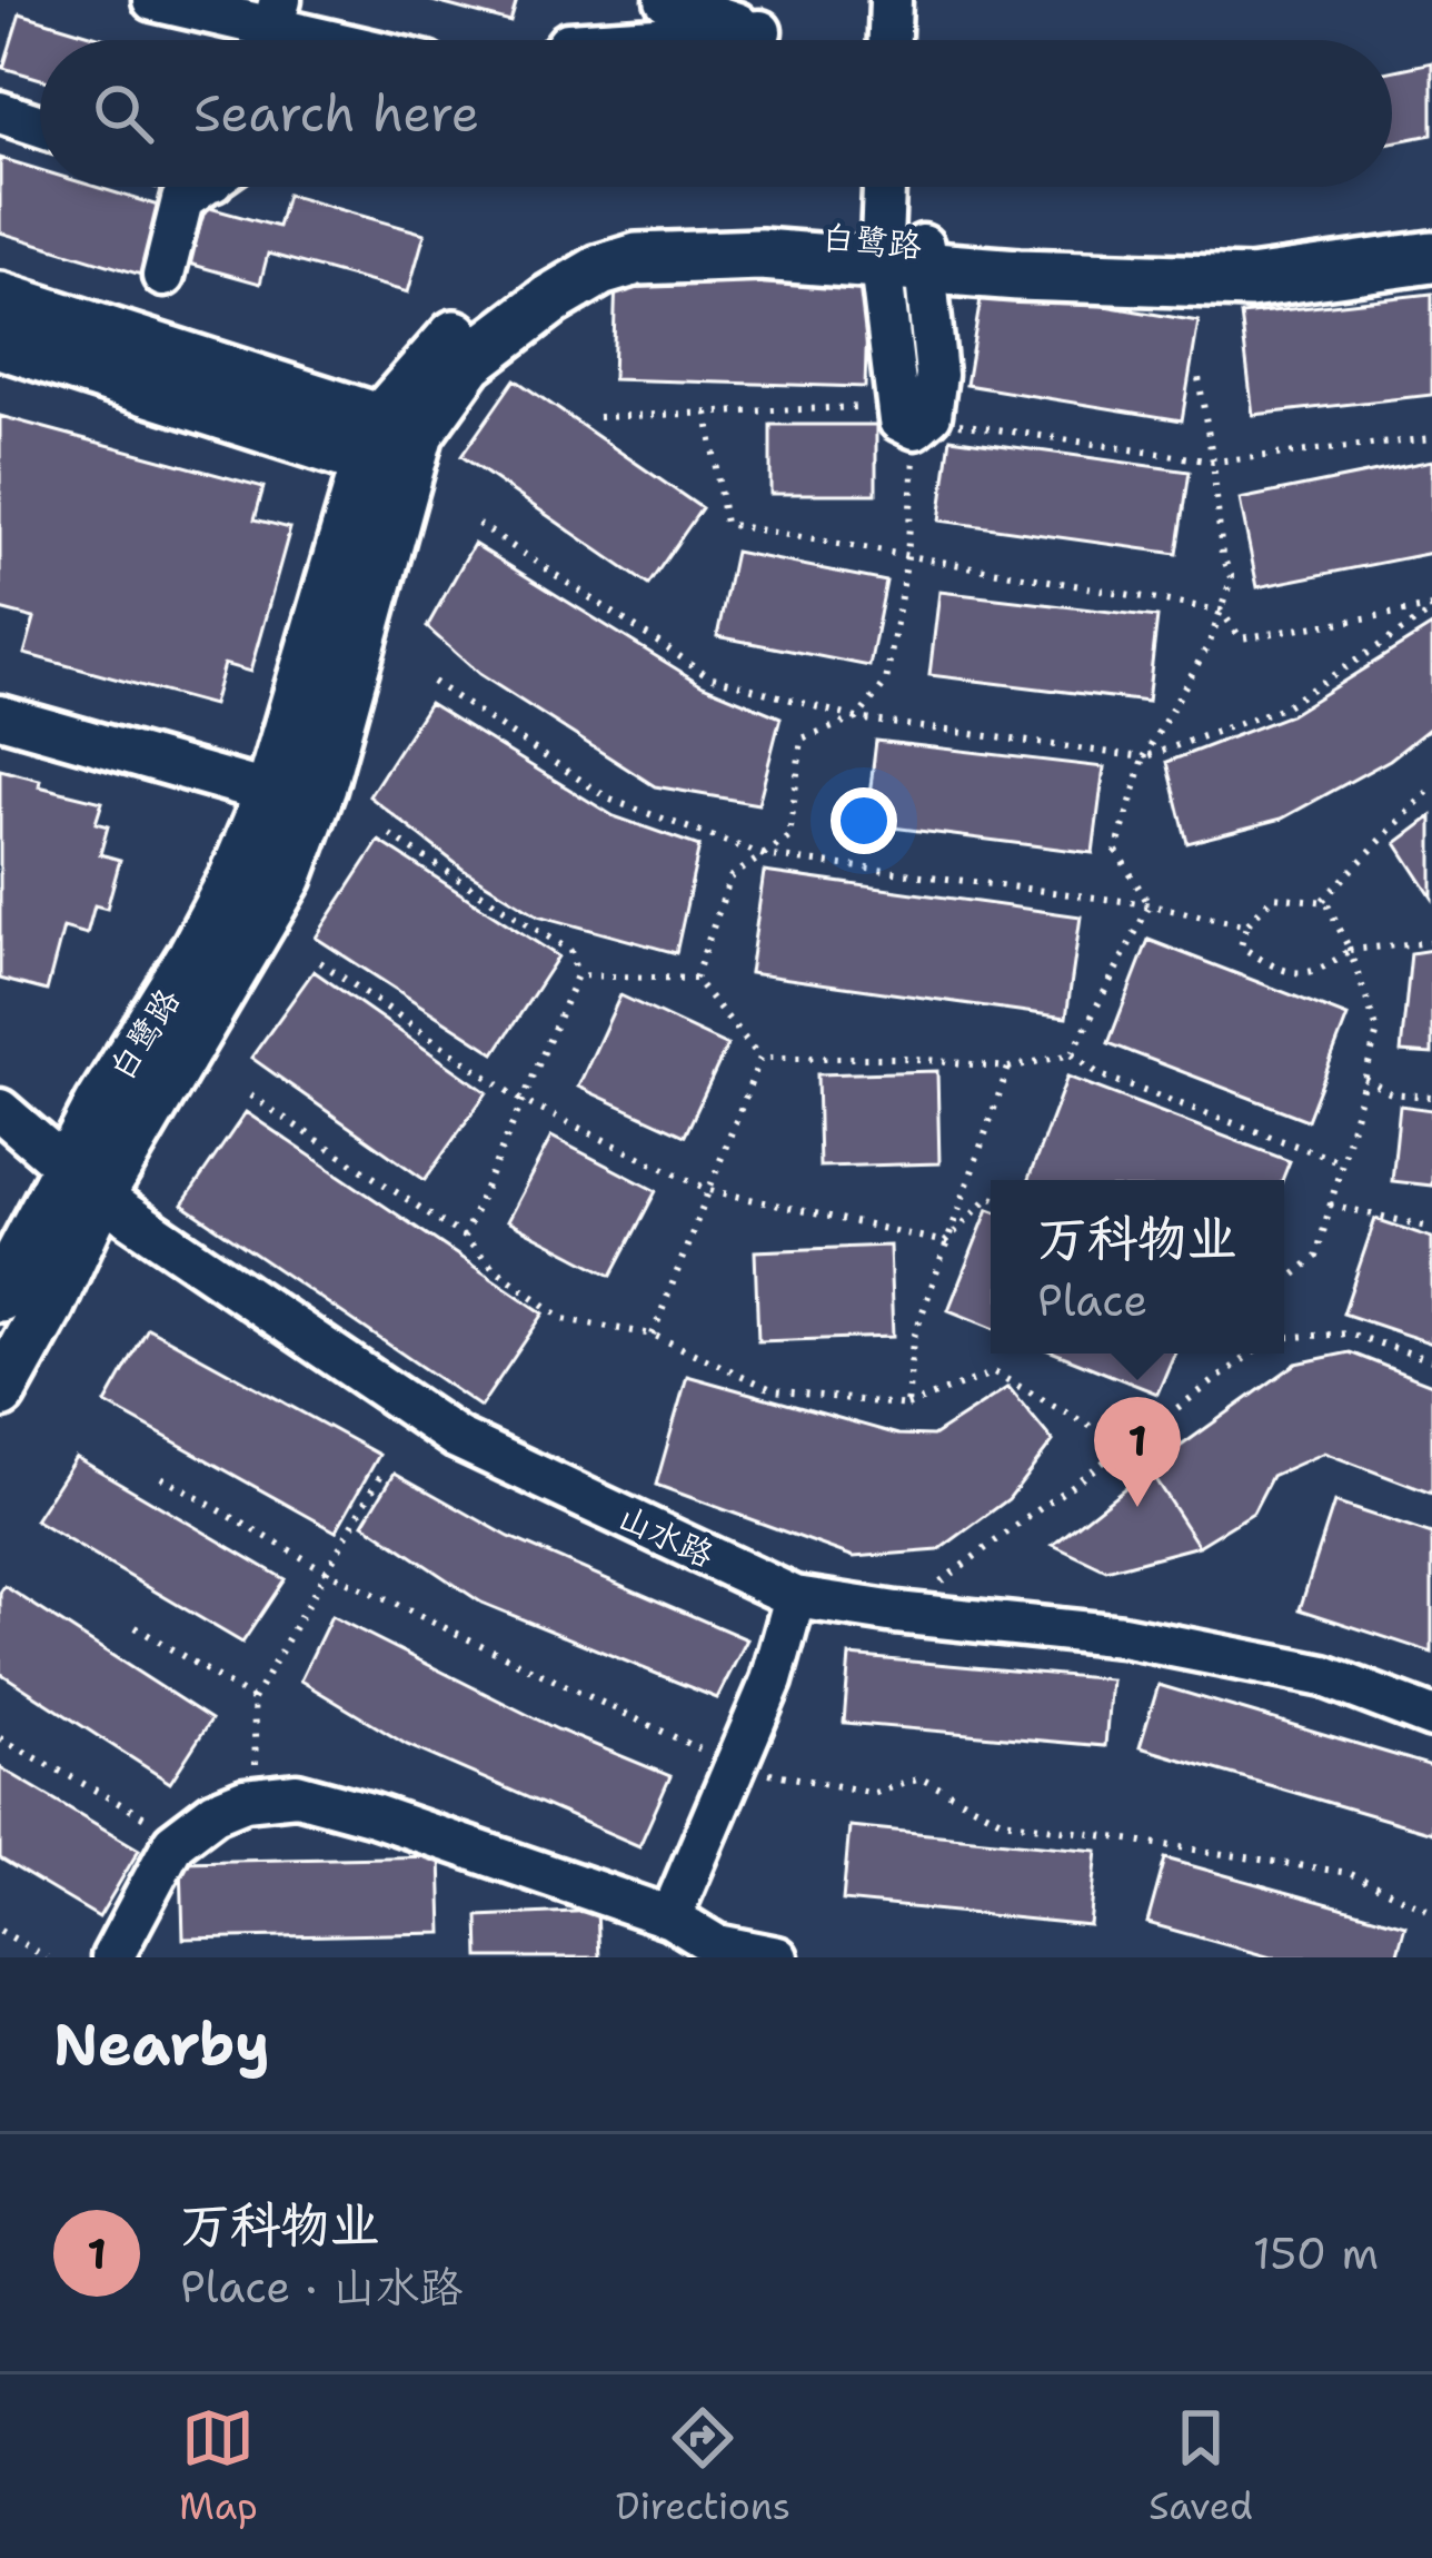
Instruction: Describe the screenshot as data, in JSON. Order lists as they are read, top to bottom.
{
  "streets": {
    "street": ["白鹭路", "山水路"]
  },
  "crossings": [
    ["白鹭路", "山水路"]
  ],
  "page": {
    "search": "Search here",
    "popup": ["万科物业", "Place"],
    "pins": "1",
    "heading": "Nearby",
    "list": [
      {
        "mark": "1",
        "name": "万科物业",
        "note": "Place · 山水路",
        "value": "150 m"
      }
    ],
    "nav": ["Map", "Directions", "Saved"]
  }
}
